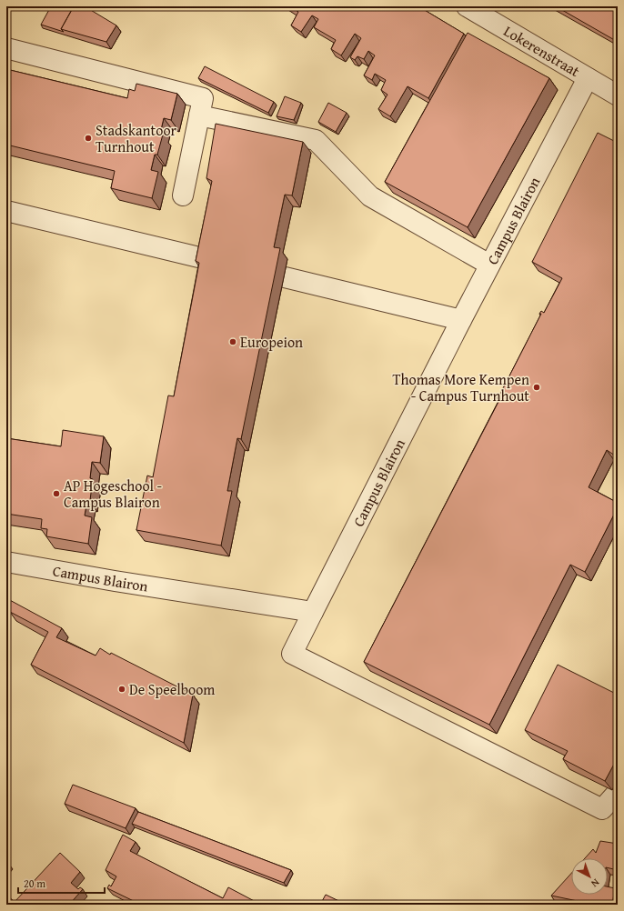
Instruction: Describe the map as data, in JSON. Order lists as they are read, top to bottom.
{
  "streets": {
    "street": ["Lokerenstraat", "Campus Blairon"]
  },
  "crossings": [
    ["Lokerenstraat", "Campus Blairon"]
  ],
  "places": [
    "Stadskantoor Turnhout",
    "Europeion",
    "Thomas More Kempen - Campus Turnhout",
    "AP Hogeschool - Campus Blairon",
    "De Speelboom"
  ],
  "scale_bar": "20 m",
  "north": "bottom right"
}
